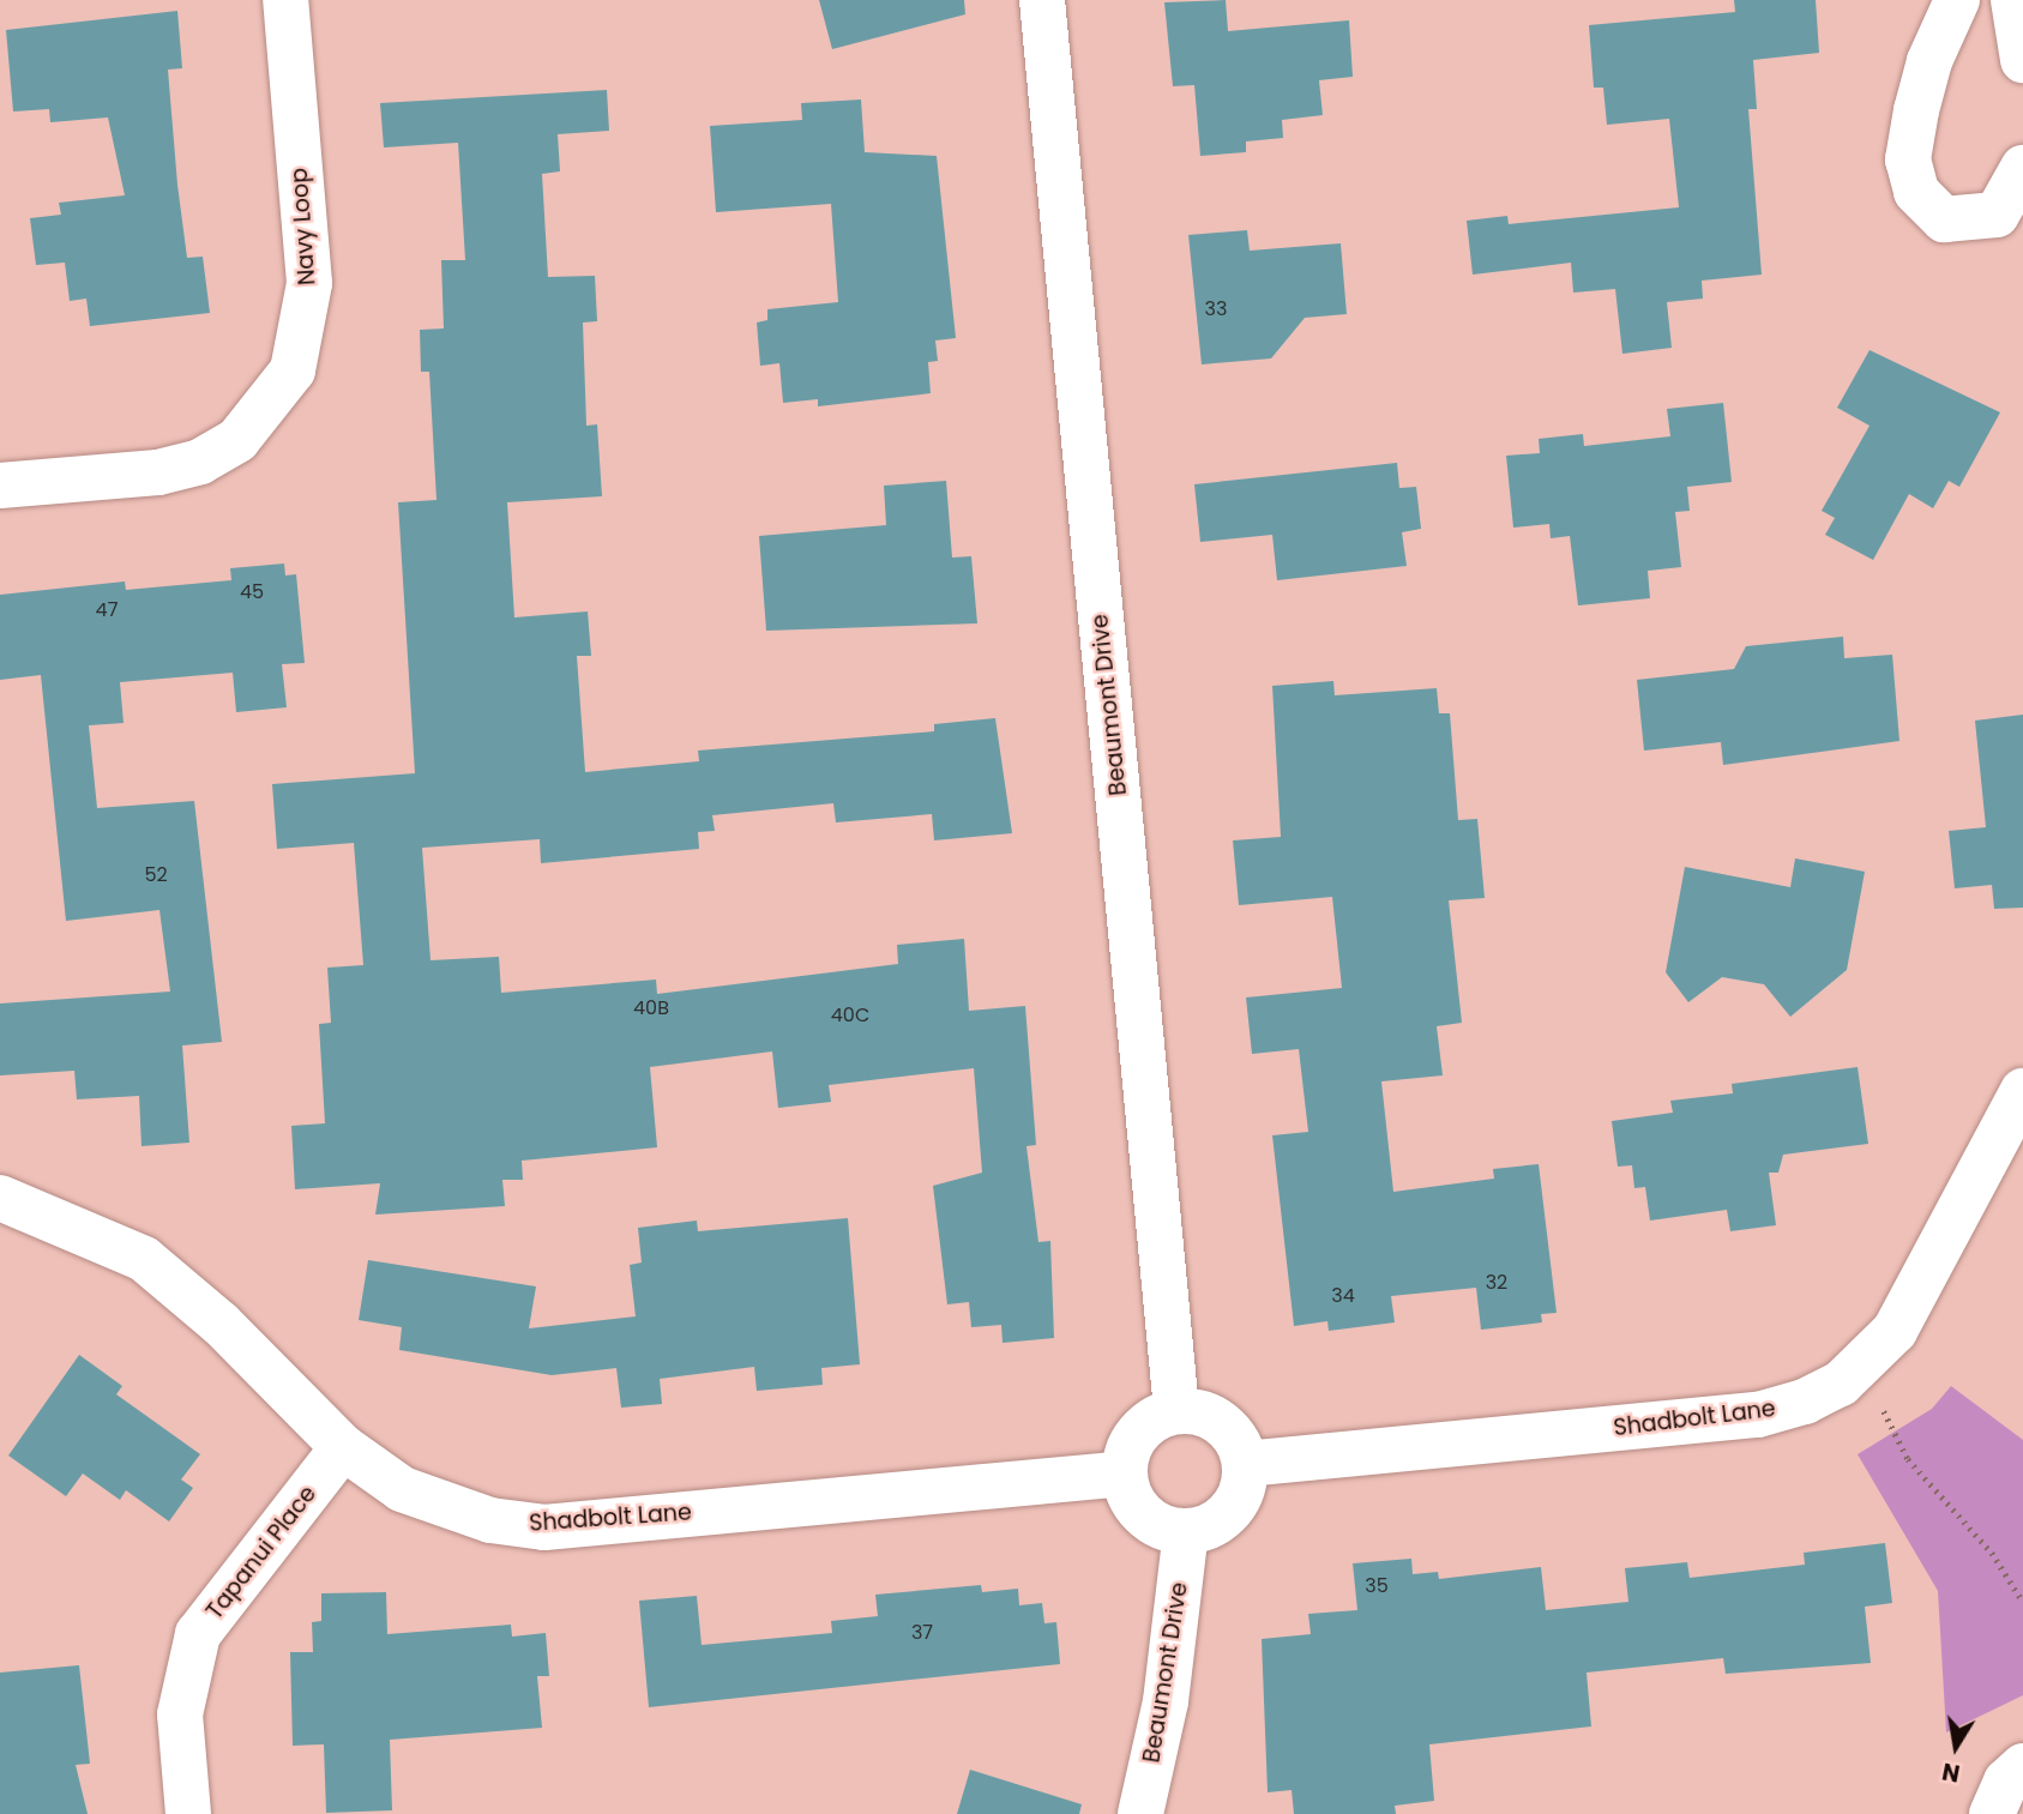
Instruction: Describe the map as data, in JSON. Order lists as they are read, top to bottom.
{
  "streets": {
    "street": [
      "Navy Loop",
      "Beaumont Drive",
      "Shadbolt Lane",
      "Tapanui Place"
    ]
  },
  "crossings": [
    ["Beaumont Drive", "Shadbolt Lane"],
    ["Shadbolt Lane", "Tapanui Place"]
  ],
  "house_numbers": [
    "33",
    "45",
    "47",
    "52",
    "40B",
    "40C",
    "32",
    "34",
    "35",
    "37"
  ],
  "north": "bottom"
}
